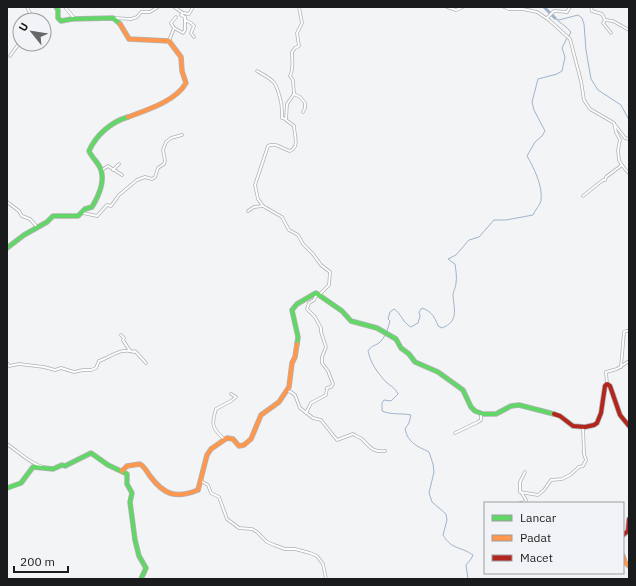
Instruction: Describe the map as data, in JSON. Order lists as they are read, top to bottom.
{
  "legend": ["Lancar", "Padat", "Macet"],
  "scale_bar": "200 m",
  "north": "top left"
}
